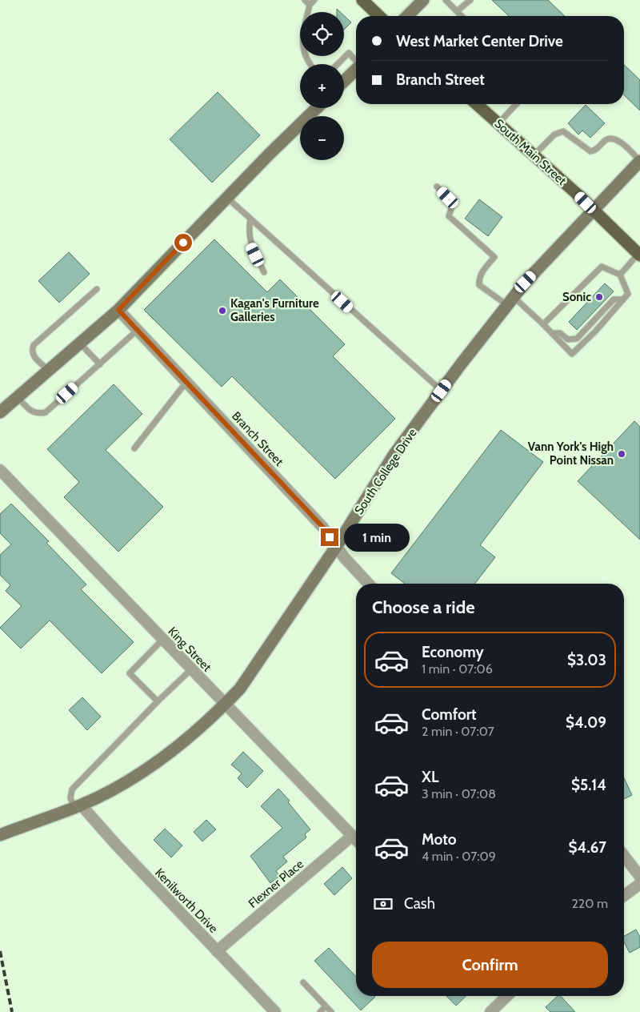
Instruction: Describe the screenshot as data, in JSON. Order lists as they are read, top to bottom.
{
  "streets": {
    "main road": ["South Main Street", "South College Drive"],
    "street": [
      "Branch Street",
      "King Street",
      "Flexner Place",
      "Kenilworth Drive"
    ]
  },
  "crossings": [
    ["South Main Street", "South College Drive"],
    ["Branch Street", "South College Drive"],
    ["South College Drive", "King Street"],
    ["South College Drive", "Kenilworth Drive"],
    ["King Street", "Flexner Place"],
    ["Flexner Place", "Kenilworth Drive"]
  ],
  "places": ["Sonic", "Kagan's Furniture Galleries", "Vann York's High Point Nissan"],
  "page": {
    "map_buttons": ["+", "−"],
    "banner": ["West Market Center Drive", "Branch Street"],
    "bubble": "1 min",
    "heading": "Choose a ride",
    "list": [
      {
        "name": "Economy",
        "note": "1 min · 07:06",
        "value": "$3.03"
      },
      {
        "name": "Comfort",
        "note": "2 min · 07:07",
        "value": "$4.09"
      },
      {
        "name": "XL",
        "note": "3 min · 07:08",
        "value": "$5.14"
      },
      {
        "name": "Moto",
        "note": "4 min · 07:09",
        "value": "$4.67"
      }
    ],
    "pay": ["Cash", "220 m"],
    "buttons": "Confirm"
  }
}
